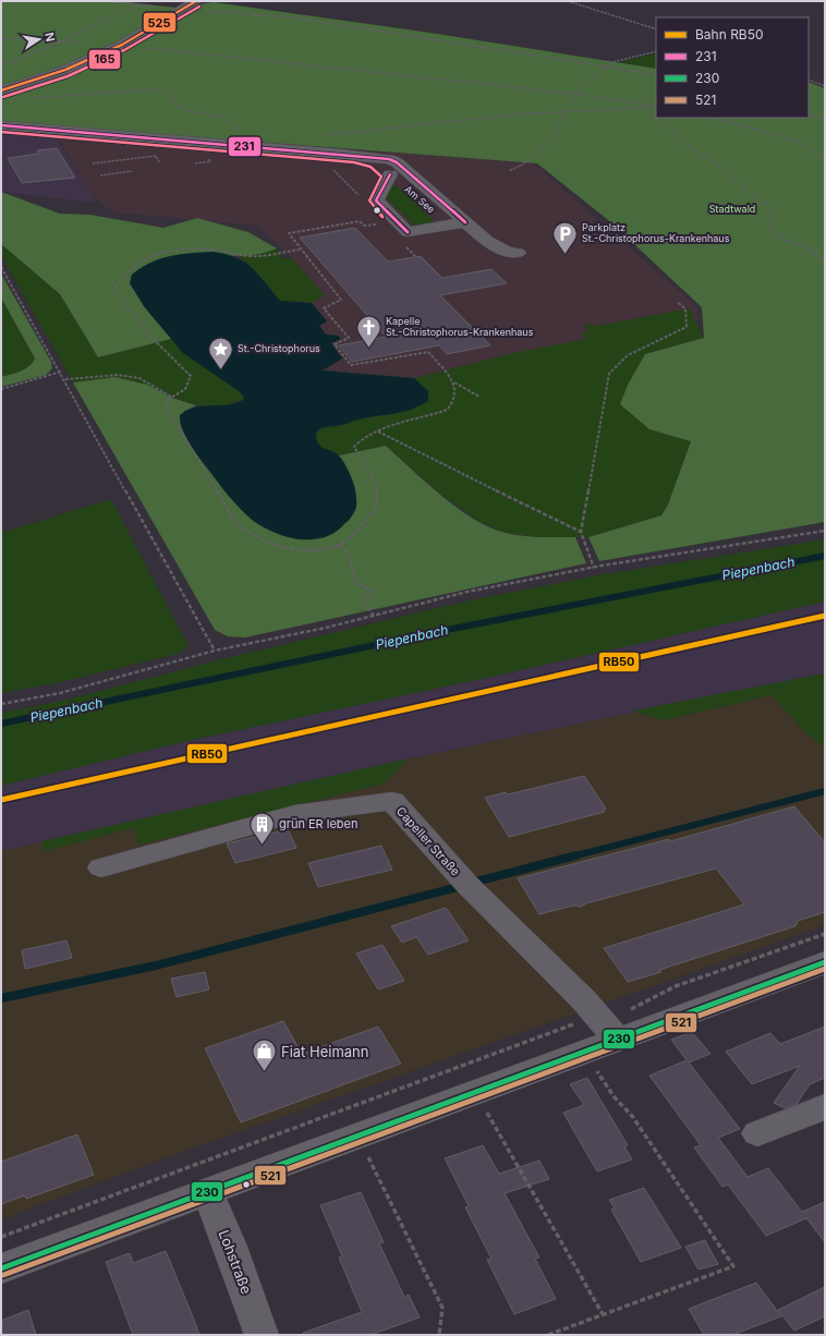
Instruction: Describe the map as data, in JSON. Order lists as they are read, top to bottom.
{
  "streets": {
    "street": ["Am See", "Capeller Straße", "Lohstraße"]
  },
  "water": ["Piepenbach"],
  "parks": ["Stadtwald"],
  "places": {
    "parking": ["Parkplatz St.-Christophorus-Krankenhaus"],
    "church": ["Kapelle St.-Christophorus-Krankenhaus"],
    "place": ["St.-Christophorus"],
    "building": ["grün ER leben"],
    "shop": ["Fiat Heimann"]
  },
  "lines": [
    "transit line 525",
    "transit line 165",
    "transit line 231",
    "rail line RB50",
    "transit line 230",
    "transit line 521"
  ],
  "legend": [
    "Bahn RB50",
    "231",
    "230",
    "521"
  ],
  "north": "right"
}
